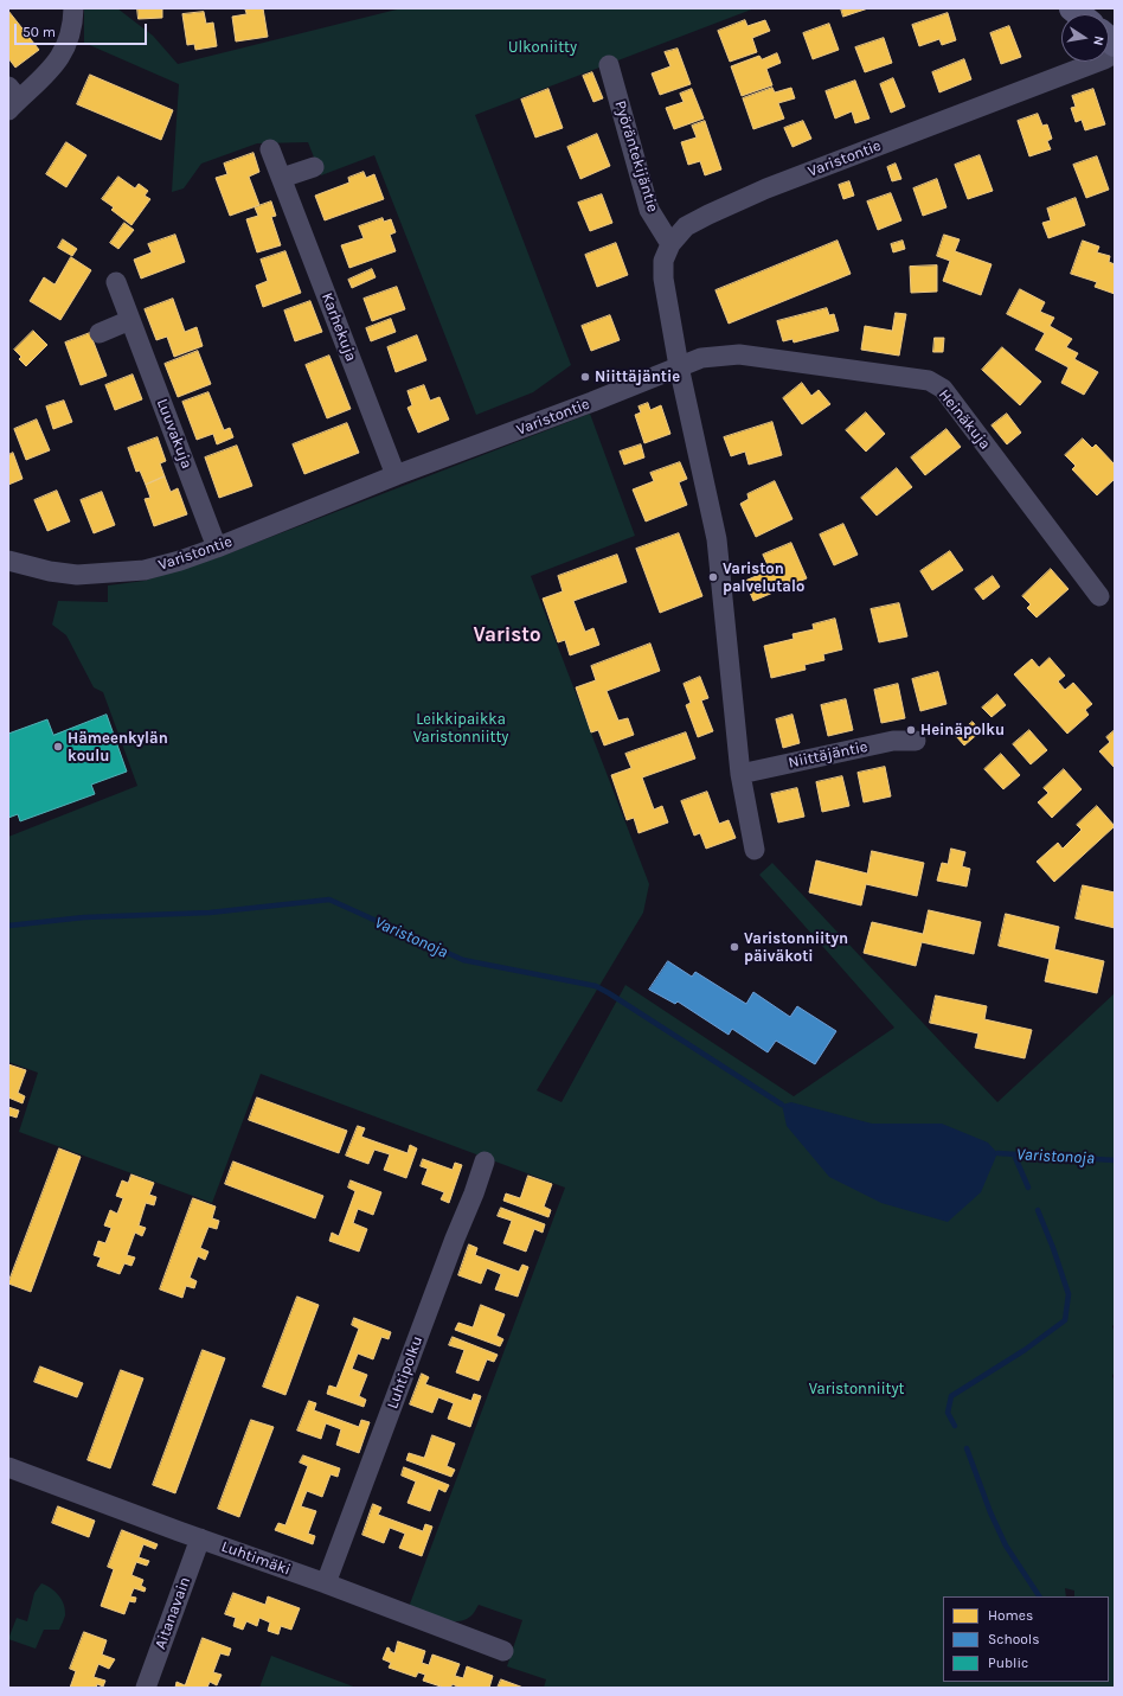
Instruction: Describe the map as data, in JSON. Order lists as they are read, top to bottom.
{
  "streets": {
    "street": [
      "Pyöräntekijäntie",
      "Varistontie",
      "Karhekuja",
      "Heinäkuja",
      "Luuvakuja",
      "Niittäjäntie",
      "Luhtipolku",
      "Luhtimäki",
      "Aitanavain"
    ]
  },
  "crossings": [
    ["Pyöräntekijäntie", "Varistontie"],
    ["Varistontie", "Karhekuja"],
    ["Varistontie", "Heinäkuja"],
    ["Varistontie", "Luuvakuja"],
    ["Luhtipolku", "Luhtimäki"],
    ["Luhtimäki", "Aitanavain"]
  ],
  "districts": ["Varisto"],
  "water": ["Varistonoja"],
  "parks": ["Ulkoniitty", "Leikkipaikka Varistonniitty", "Varistonniityt"],
  "places": [
    "Niittäjäntie",
    "Variston palvelutalo",
    "Heinäpolku",
    "Hämeenkylän koulu",
    "Varistonniityn päiväkoti"
  ],
  "legend": ["Homes", "Schools", "Public"],
  "scale_bar": "50 m",
  "north": "right"
}
